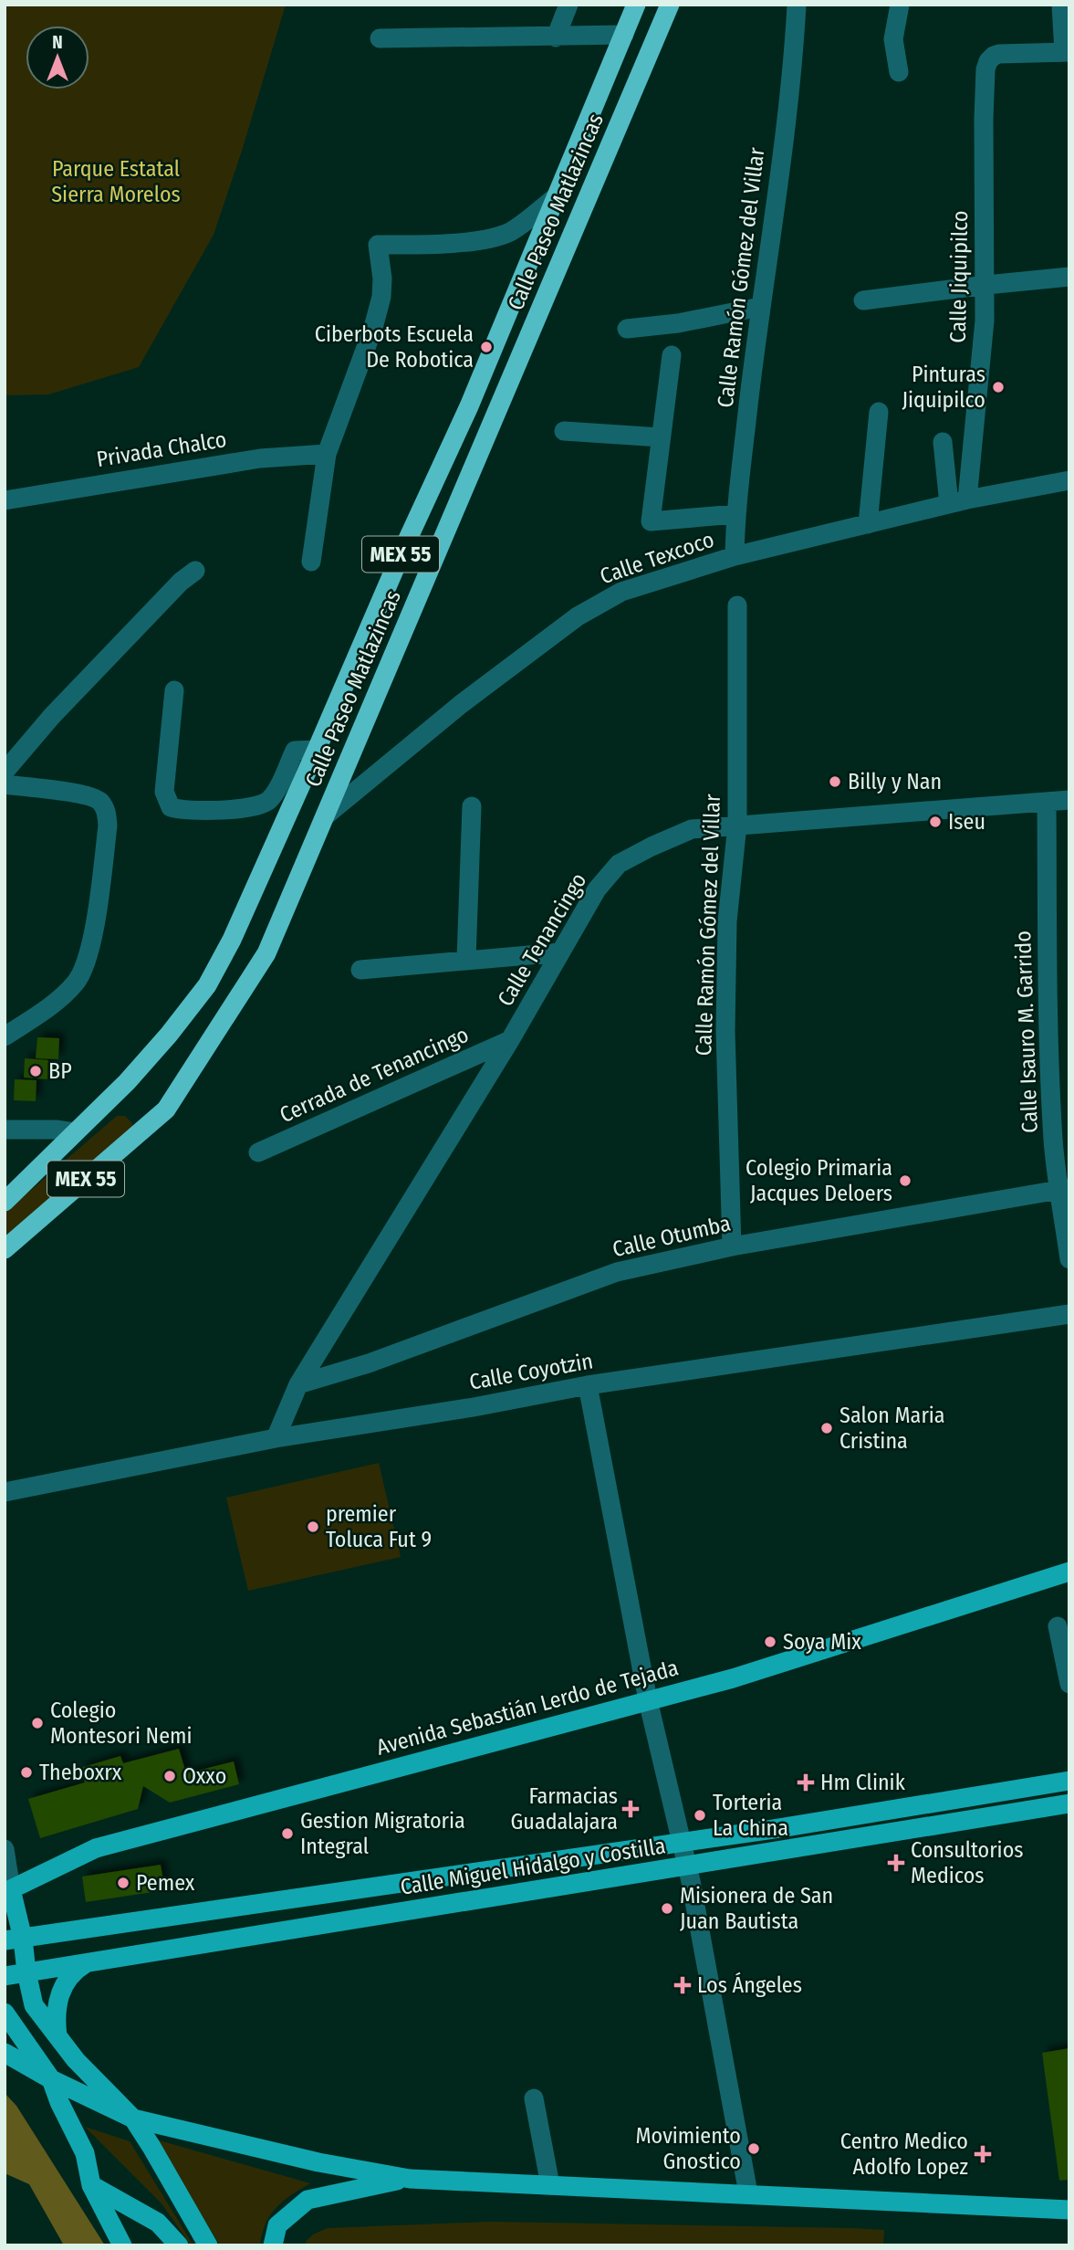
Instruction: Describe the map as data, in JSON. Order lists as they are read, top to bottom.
{
  "streets": {
    "highway": ["Calle Paseo Matlazincas", "MEX 55"],
    "main road": ["Avenida Sebastián Lerdo de Tejada", "Calle Miguel Hidalgo y Costilla"],
    "street": [
      "Calle Jiquipilco",
      "Calle Ramón Gómez del Villar",
      "Privada Chalco",
      "Calle Texcoco",
      "Calle Tenancingo",
      "Calle Isauro M. Garrido",
      "Cerrada de Tenancingo",
      "Calle Otumba",
      "Calle Coyotzin"
    ]
  },
  "crossings": [
    ["Calle Paseo Matlazincas", "Calle Texcoco"],
    ["Calle Jiquipilco", "Calle Texcoco"],
    ["Calle Ramón Gómez del Villar", "Calle Texcoco"],
    ["Calle Ramón Gómez del Villar", "Calle Tenancingo"],
    ["Calle Ramón Gómez del Villar", "Calle Otumba"],
    ["Calle Tenancingo", "Calle Isauro M. Garrido"],
    ["Calle Tenancingo", "Cerrada de Tenancingo"],
    ["Calle Tenancingo", "Calle Otumba"],
    ["Calle Tenancingo", "Calle Coyotzin"],
    ["Calle Isauro M. Garrido", "Calle Otumba"]
  ],
  "parks": ["Parque Estatal Sierra Morelos"],
  "places": {
    "other": [
      "Ciberbots Escuela De Robotica",
      "Pinturas Jiquipilco",
      "Billy y Nan",
      "Iseu",
      "BP",
      "Colegio Primaria Jacques Deloers",
      "Salon Maria Cristina",
      "premier Toluca Fut 9",
      "Soya Mix",
      "Colegio Montesori Nemi",
      "Theboxrx",
      "Oxxo",
      "Torteria La China",
      "Gestion Migratoria Integral",
      "Pemex",
      "Misionera de San Juan Bautista",
      "Movimiento Gnostico"
    ],
    "health": [
      "Hm Clinik",
      "Farmacias Guadalajara",
      "Consultorios Medicos",
      "Los Ángeles",
      "Centro Medico Adolfo Lopez"
    ]
  },
  "north": "top"
}
